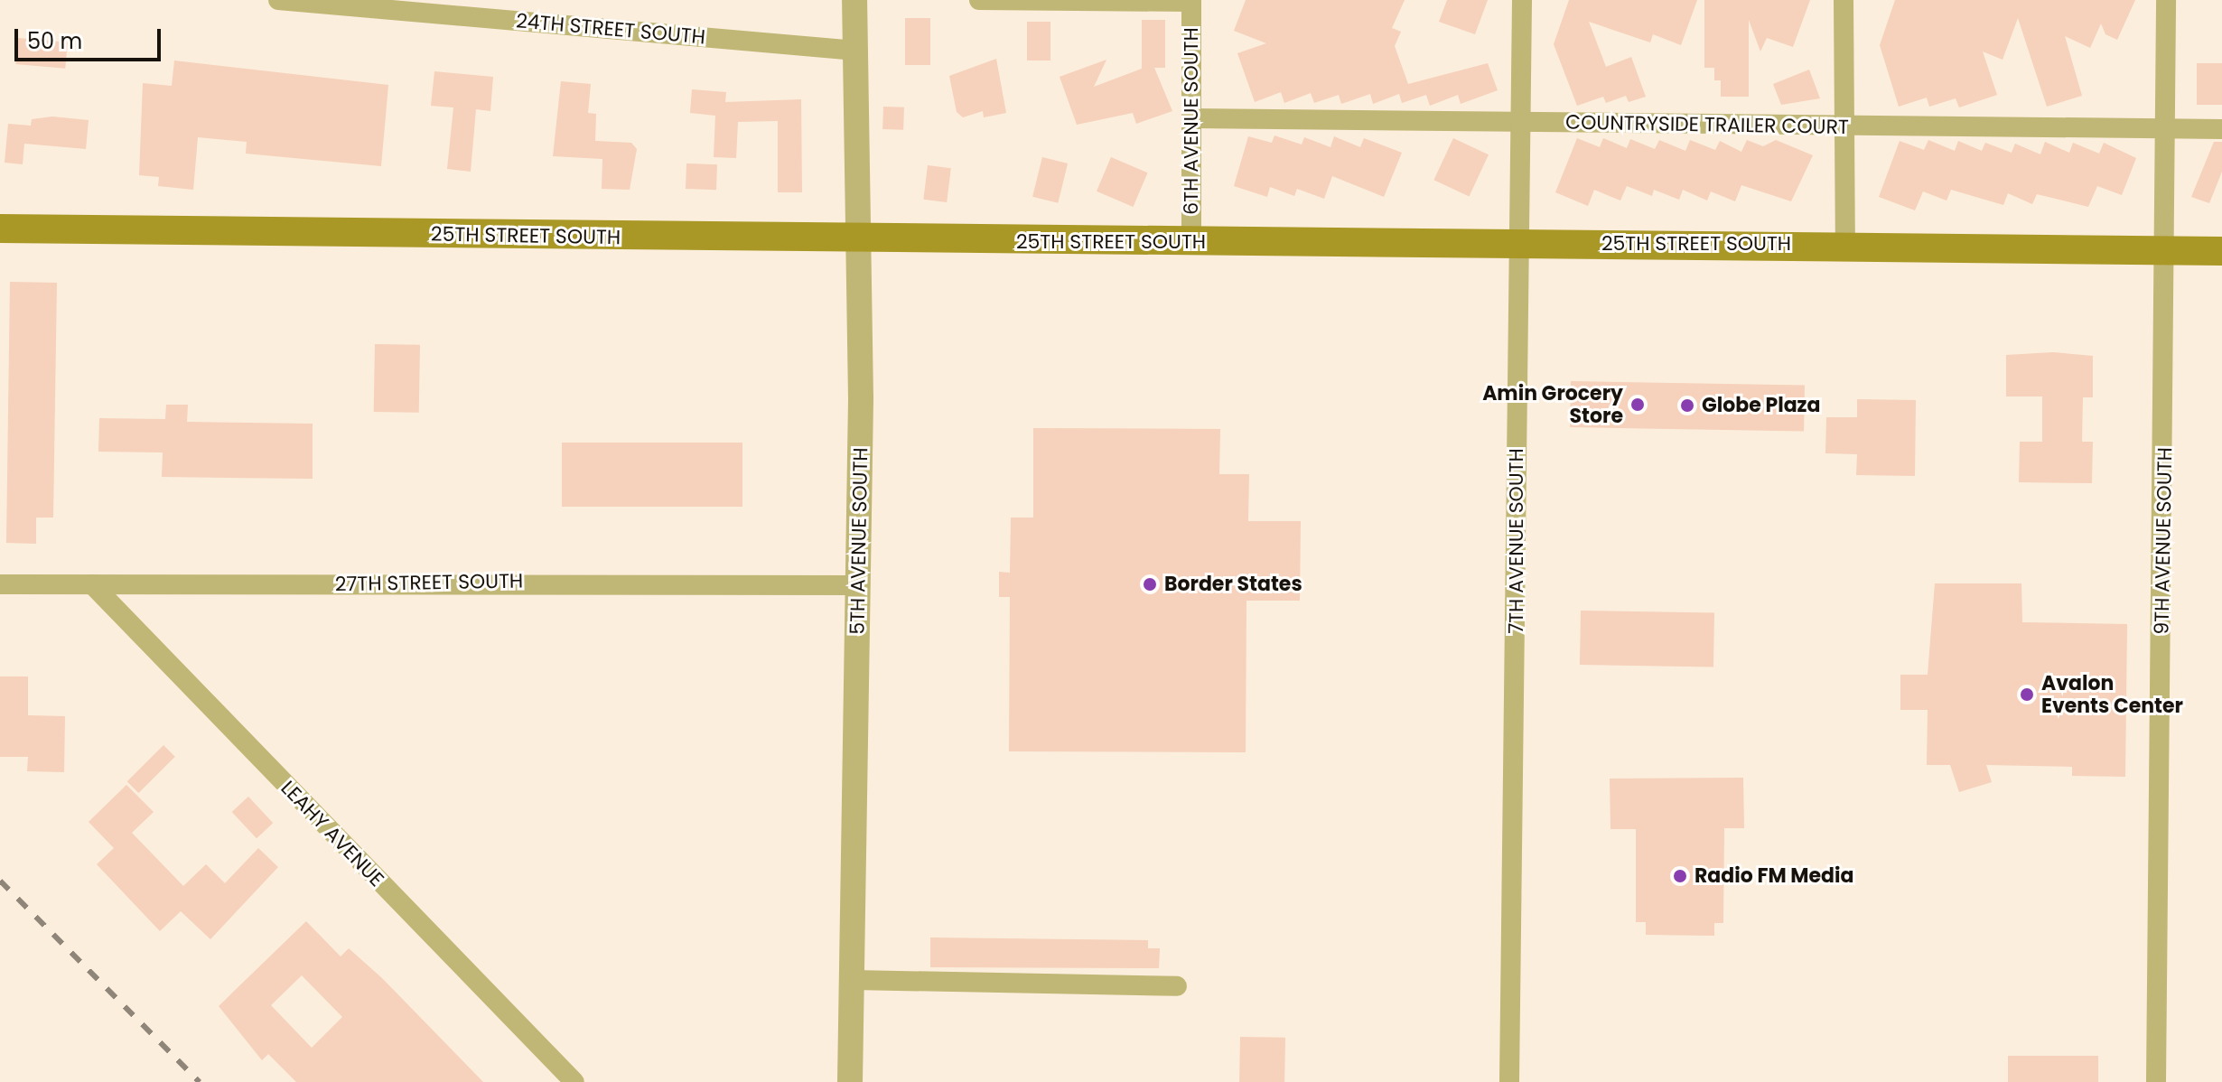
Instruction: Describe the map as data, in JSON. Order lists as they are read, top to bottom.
{
  "streets": {
    "main road": ["25TH STREET SOUTH"],
    "street": [
      "24TH STREET SOUTH",
      "6TH AVENUE SOUTH",
      "COUNTRYSIDE TRAILER COURT",
      "5TH AVENUE SOUTH",
      "7TH AVENUE SOUTH",
      "9TH AVENUE SOUTH",
      "27TH STREET SOUTH",
      "LEAHY AVENUE"
    ]
  },
  "crossings": [
    ["24TH STREET SOUTH", "5TH AVENUE SOUTH"],
    ["6TH AVENUE SOUTH", "COUNTRYSIDE TRAILER COURT"],
    ["6TH AVENUE SOUTH", "25TH STREET SOUTH"],
    ["COUNTRYSIDE TRAILER COURT", "7TH AVENUE SOUTH"],
    ["COUNTRYSIDE TRAILER COURT", "9TH AVENUE SOUTH"],
    ["25TH STREET SOUTH", "5TH AVENUE SOUTH"],
    ["25TH STREET SOUTH", "7TH AVENUE SOUTH"],
    ["25TH STREET SOUTH", "9TH AVENUE SOUTH"],
    ["5TH AVENUE SOUTH", "27TH STREET SOUTH"],
    ["27TH STREET SOUTH", "LEAHY AVENUE"]
  ],
  "places": [
    "Amin Grocery Store",
    "Globe Plaza",
    "Border States",
    "Avalon Events Center",
    "Radio FM Media"
  ],
  "scale_bar": "50 m"
}
